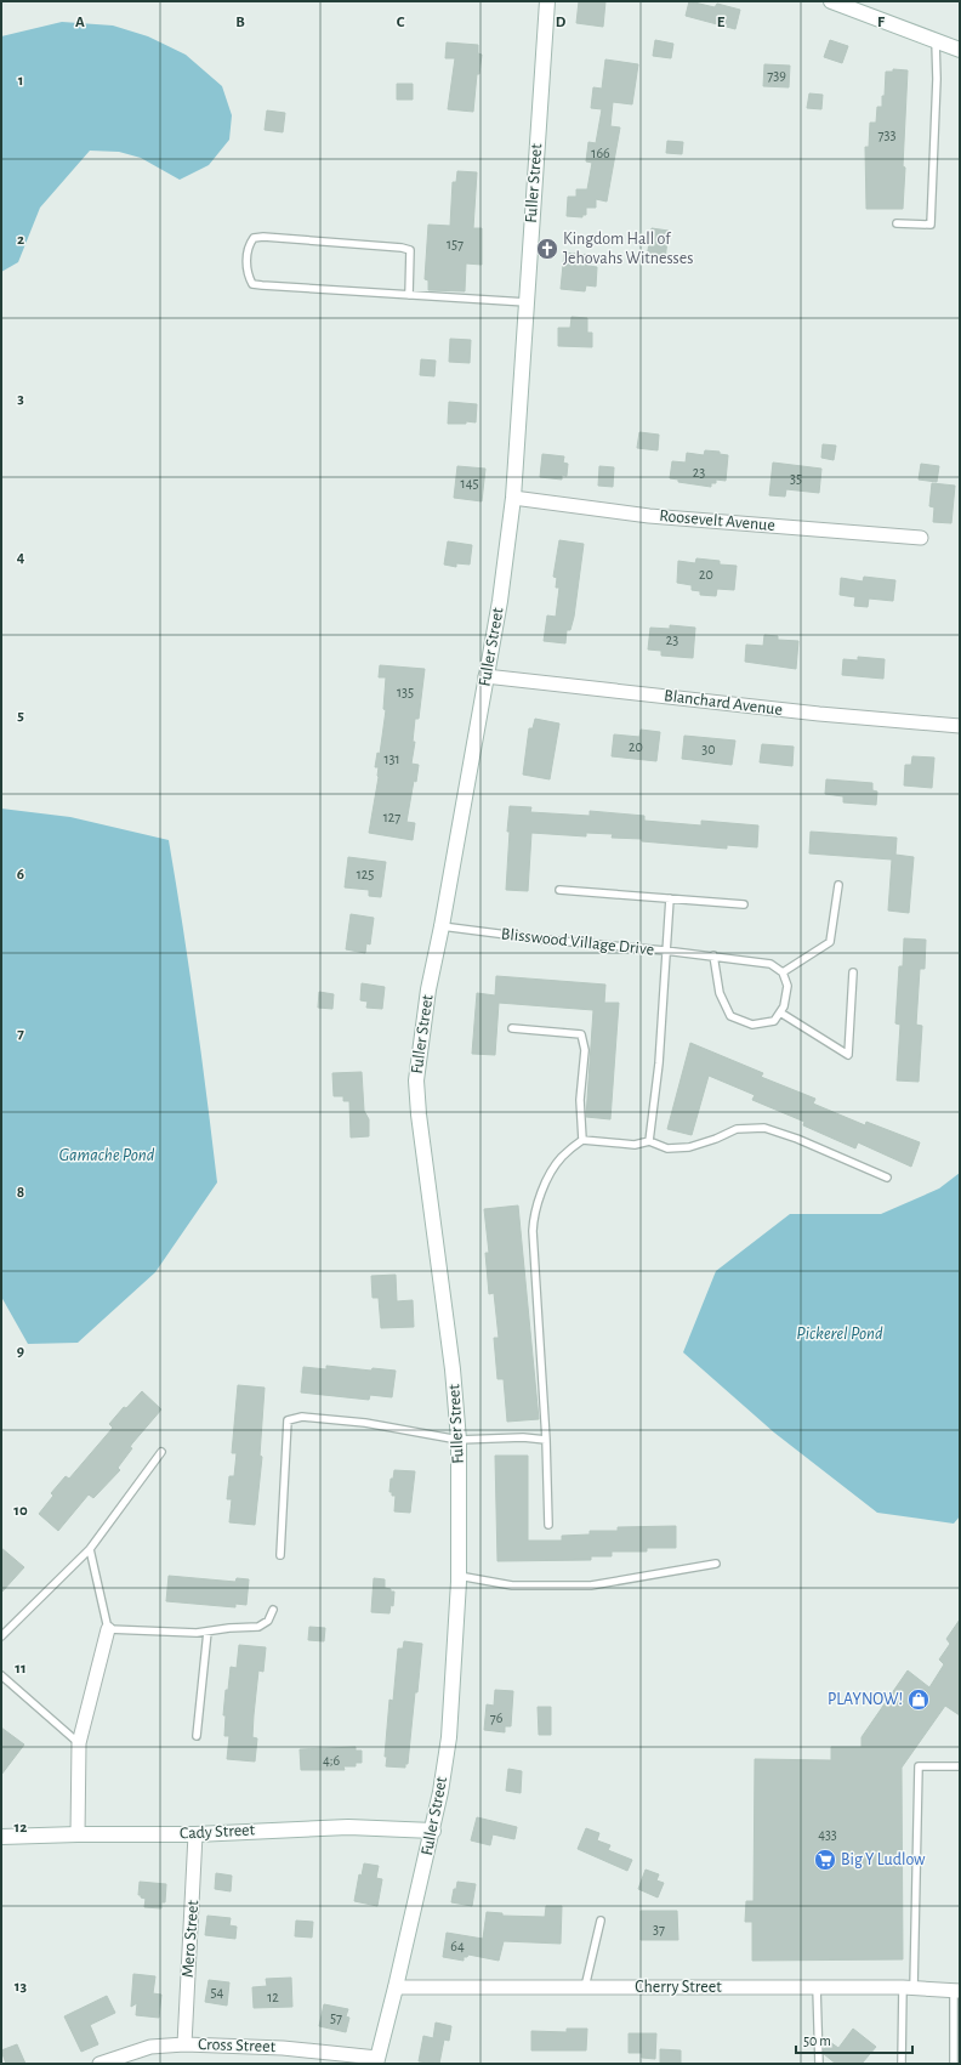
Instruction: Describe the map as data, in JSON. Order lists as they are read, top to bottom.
{
  "streets": {
    "street": [
      "Fuller Street",
      "Roosevelt Avenue",
      "Blanchard Avenue",
      "Cady Street",
      "Mero Street",
      "Cherry Street",
      "Cross Street"
    ],
    "lane": ["Blisswood Village Drive"]
  },
  "crossings": [
    ["Fuller Street", "Roosevelt Avenue"],
    ["Fuller Street", "Blanchard Avenue"],
    ["Fuller Street", "Blisswood Village Drive"],
    ["Fuller Street", "Cady Street"],
    ["Fuller Street", "Cherry Street"],
    ["Fuller Street", "Cross Street"],
    ["Cady Street", "Mero Street"],
    ["Mero Street", "Cross Street"]
  ],
  "water": ["Gamache Pond", "Pickerel Pond"],
  "places": {
    "church": ["Kingdom Hall of Jehovahs Witnesses"],
    "shop": ["PLAYNOW!"],
    "supermarket": ["Big Y Ludlow"]
  },
  "house_numbers": [
    "739",
    "733",
    "166",
    "157",
    "23",
    "35",
    "145",
    "20",
    "23",
    "135",
    "20",
    "30",
    "131",
    "127",
    "125",
    "76",
    "4;6",
    "433",
    "37",
    "64",
    "54",
    "12",
    "57"
  ],
  "scale_bar": "50 m",
  "grid": {
    "columns": [
      "A",
      "B",
      "C",
      "D",
      "E",
      "F"
    ],
    "rows": [
      "1",
      "2",
      "3",
      "4",
      "5",
      "6",
      "7",
      "8",
      "9",
      "10",
      "11",
      "12",
      "13"
    ]
  }
}
